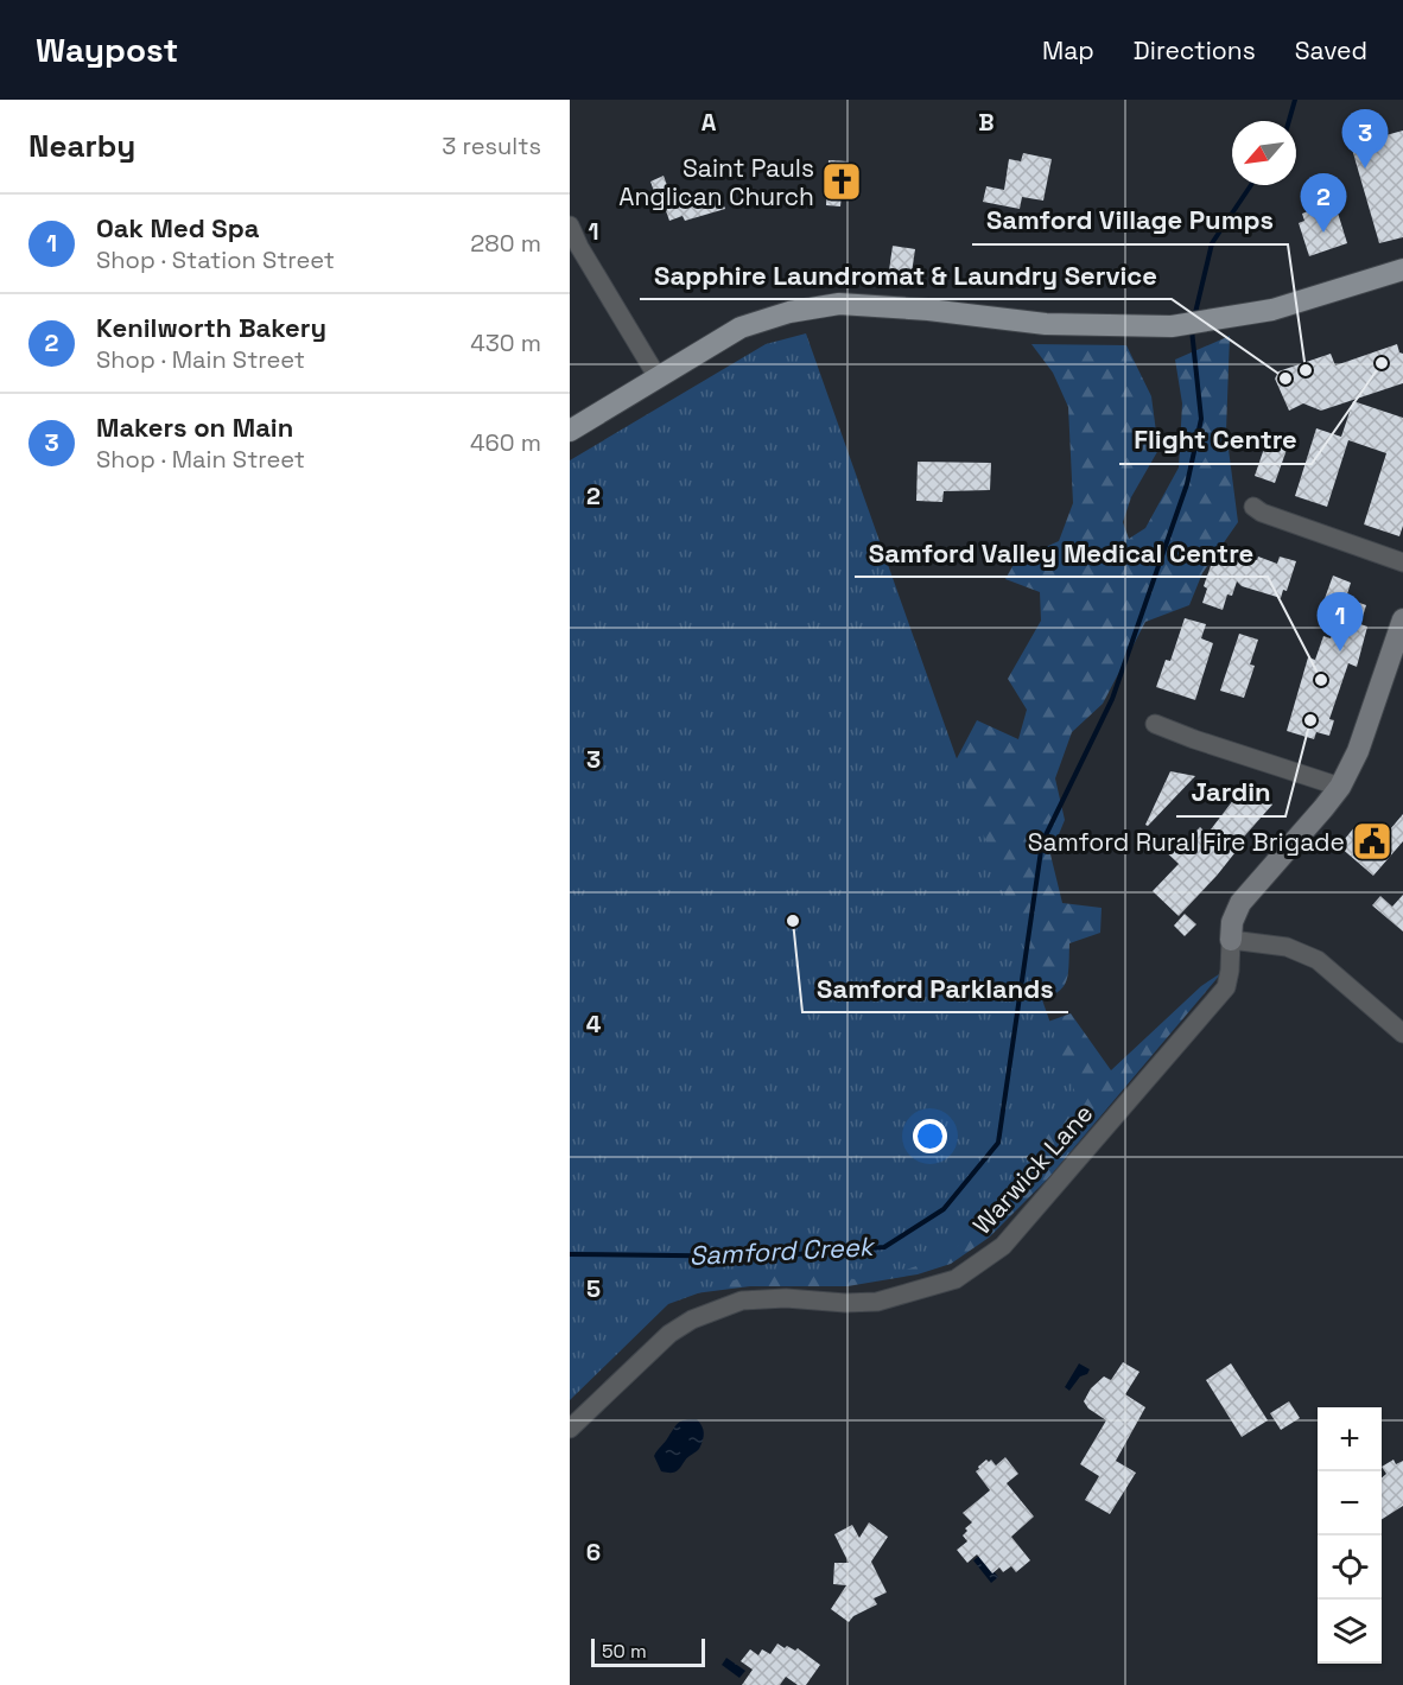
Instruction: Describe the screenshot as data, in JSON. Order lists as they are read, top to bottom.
{
  "streets": {
    "street": ["Warwick Lane"]
  },
  "water": ["Samford Creek"],
  "places": {
    "church": ["Saint Pauls Anglican Church"],
    "other": [
      "Flight Centre",
      "Samford Village Pumps",
      "Sapphire Laundromat & Laundry Service",
      "Samford Valley Medical Centre",
      "Jardin",
      "Samford Parklands"
    ],
    "public building": ["Samford Rural Fire Brigade"]
  },
  "scale_bar": "50 m",
  "north": "bottom left",
  "page": {
    "header": "Waypost",
    "nav": ["Map", "Directions", "Saved"],
    "heading": ["Nearby", "3 results"],
    "pins": ["3", "2", "1"],
    "list": [
      {
        "mark": "1",
        "name": "Oak Med Spa",
        "note": "Shop · Station Street",
        "value": "280 m"
      },
      {
        "mark": "2",
        "name": "Kenilworth Bakery",
        "note": "Shop · Main Street",
        "value": "430 m"
      },
      {
        "mark": "3",
        "name": "Makers on Main",
        "note": "Shop · Main Street",
        "value": "460 m"
      }
    ],
    "map_buttons": ["+", "−"],
    "scale": "50 m"
  },
  "grid": {
    "columns": ["A", "B"],
    "rows": [
      "1",
      "2",
      "3",
      "4",
      "5",
      "6"
    ]
  }
}
